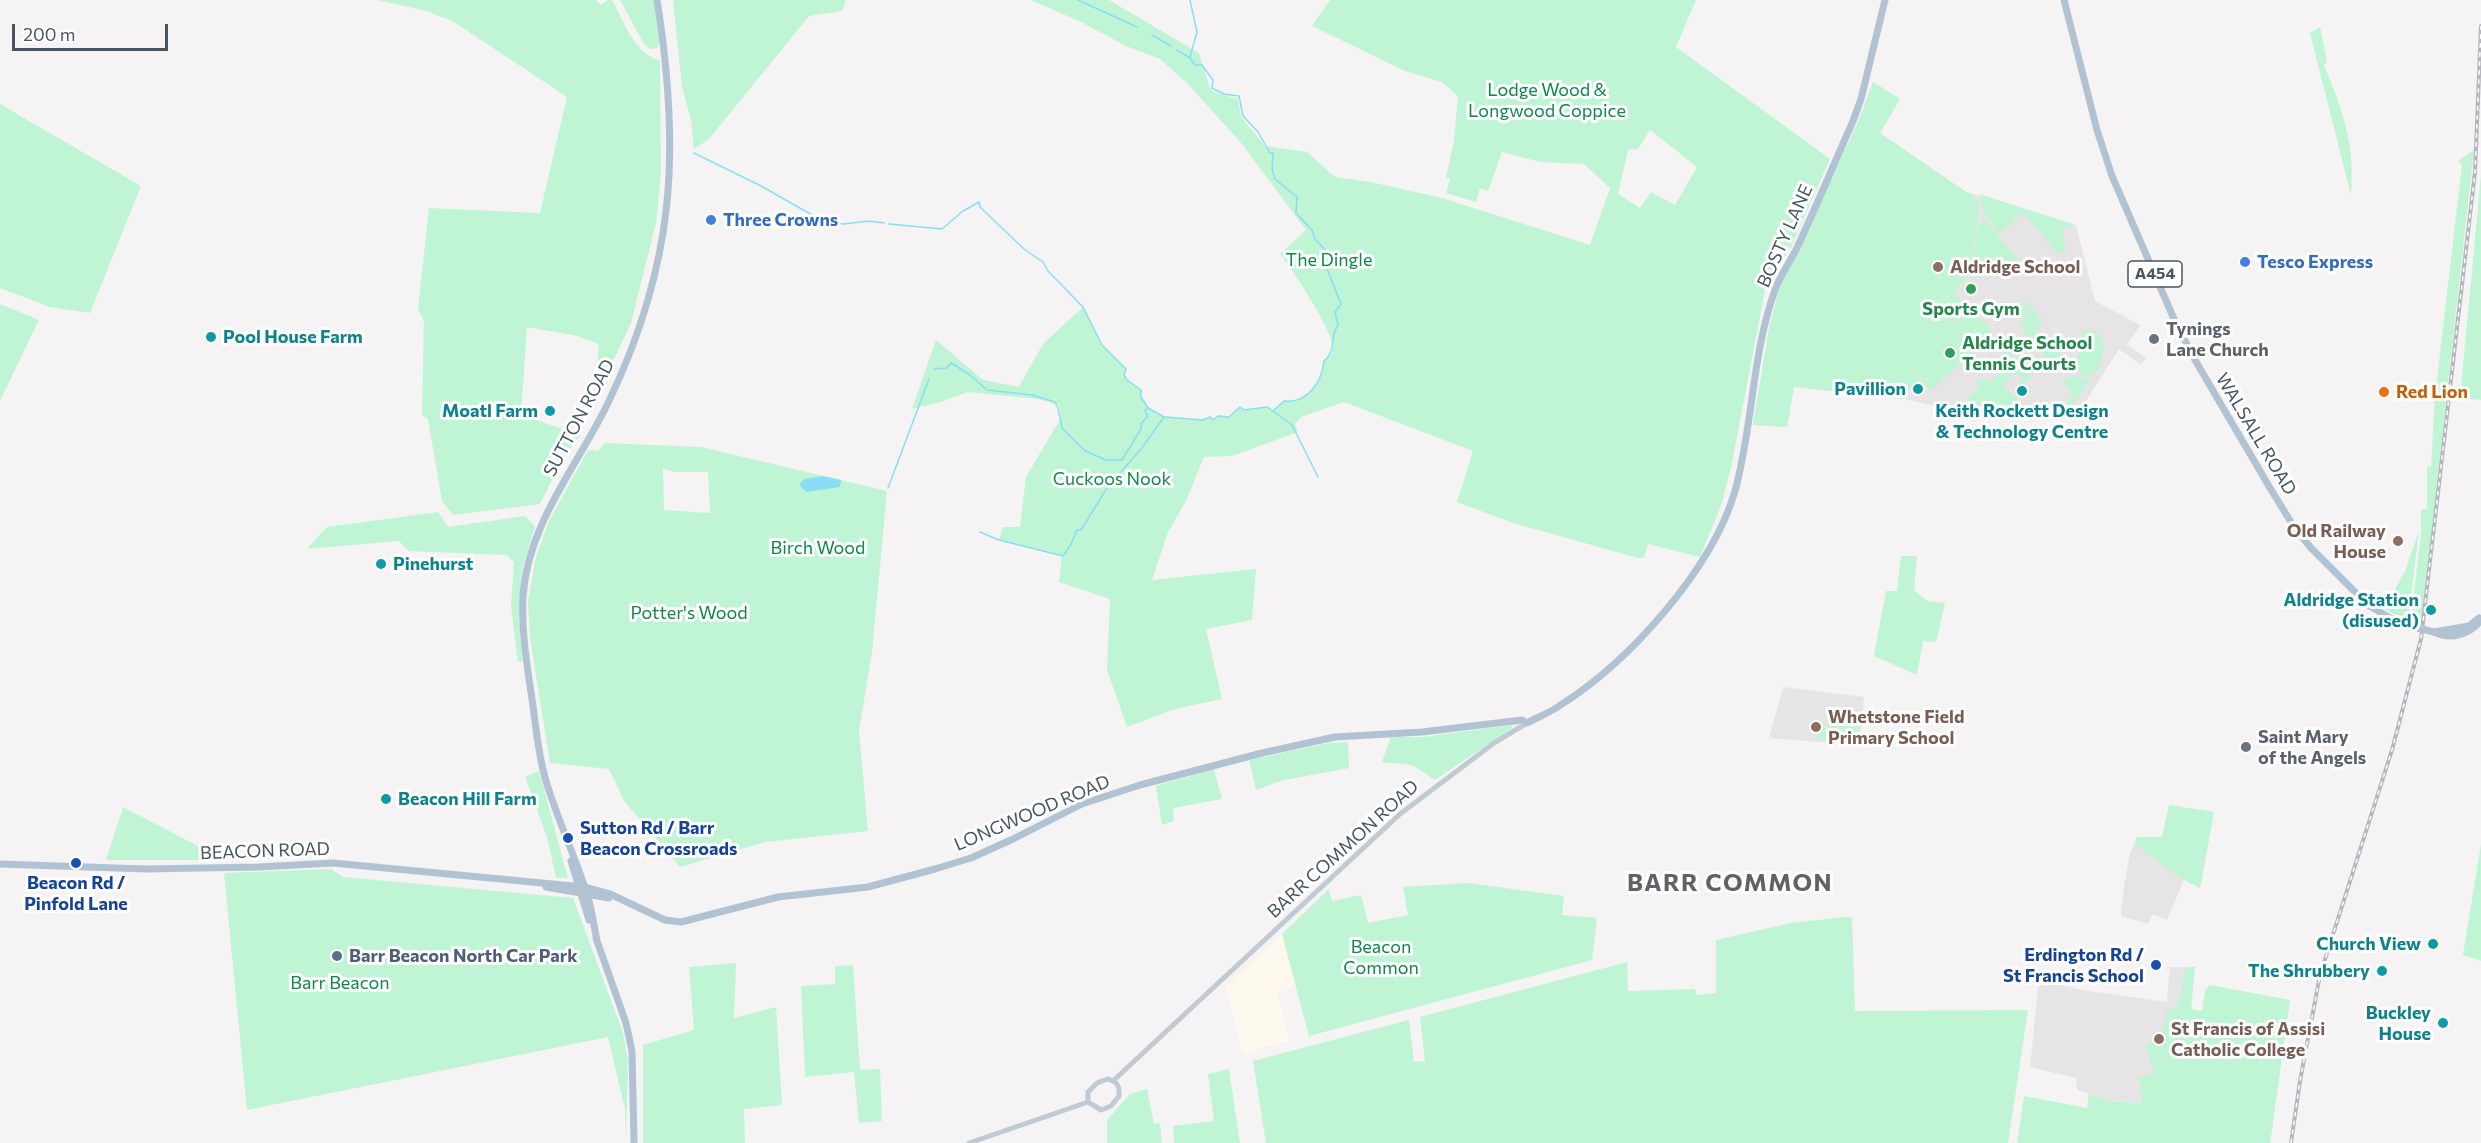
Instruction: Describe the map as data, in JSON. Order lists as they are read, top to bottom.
{
  "streets": {
    "main road": [
      "BOSTY LANE",
      "A454",
      "SUTTON ROAD",
      "WALSALL ROAD",
      "LONGWOOD ROAD",
      "BARR COMMON ROAD",
      "BEACON ROAD"
    ]
  },
  "crossings": [
    ["BOSTY LANE", "BARR COMMON ROAD"],
    ["SUTTON ROAD", "LONGWOOD ROAD"],
    ["SUTTON ROAD", "BEACON ROAD"],
    ["LONGWOOD ROAD", "BARR COMMON ROAD"],
    ["LONGWOOD ROAD", "BEACON ROAD"]
  ],
  "districts": ["BARR COMMON"],
  "parks": [
    "Lodge Wood & Longwood Coppice",
    "The Dingle",
    "Cuckoos Nook",
    "Birch Wood",
    "Potter's Wood",
    "Beacon Common",
    "Barr Beacon"
  ],
  "places": [
    "Three Crowns",
    "Tesco Express",
    "Aldridge School",
    "Sports Gym",
    "Pool House Farm",
    "Tynings Lane Church",
    "Aldridge School Tennis Courts",
    "Pavillion",
    "Keith Rockett Design & Technology Centre",
    "Red Lion",
    "Moatl Farm",
    "Old Railway House",
    "Pinehurst",
    "Aldridge Station (disused)",
    "Whetstone Field Primary School",
    "Saint Mary of the Angels",
    "Beacon Hill Farm",
    "Sutton Rd / Barr Beacon Crossroads",
    "Beacon Rd / Pinfold Lane",
    "Church View",
    "Barr Beacon North Car Park",
    "Erdington Rd / St Francis School",
    "The Shrubbery",
    "Buckley House",
    "St Francis of Assisi Catholic College"
  ],
  "scale_bar": "200 m"
}
